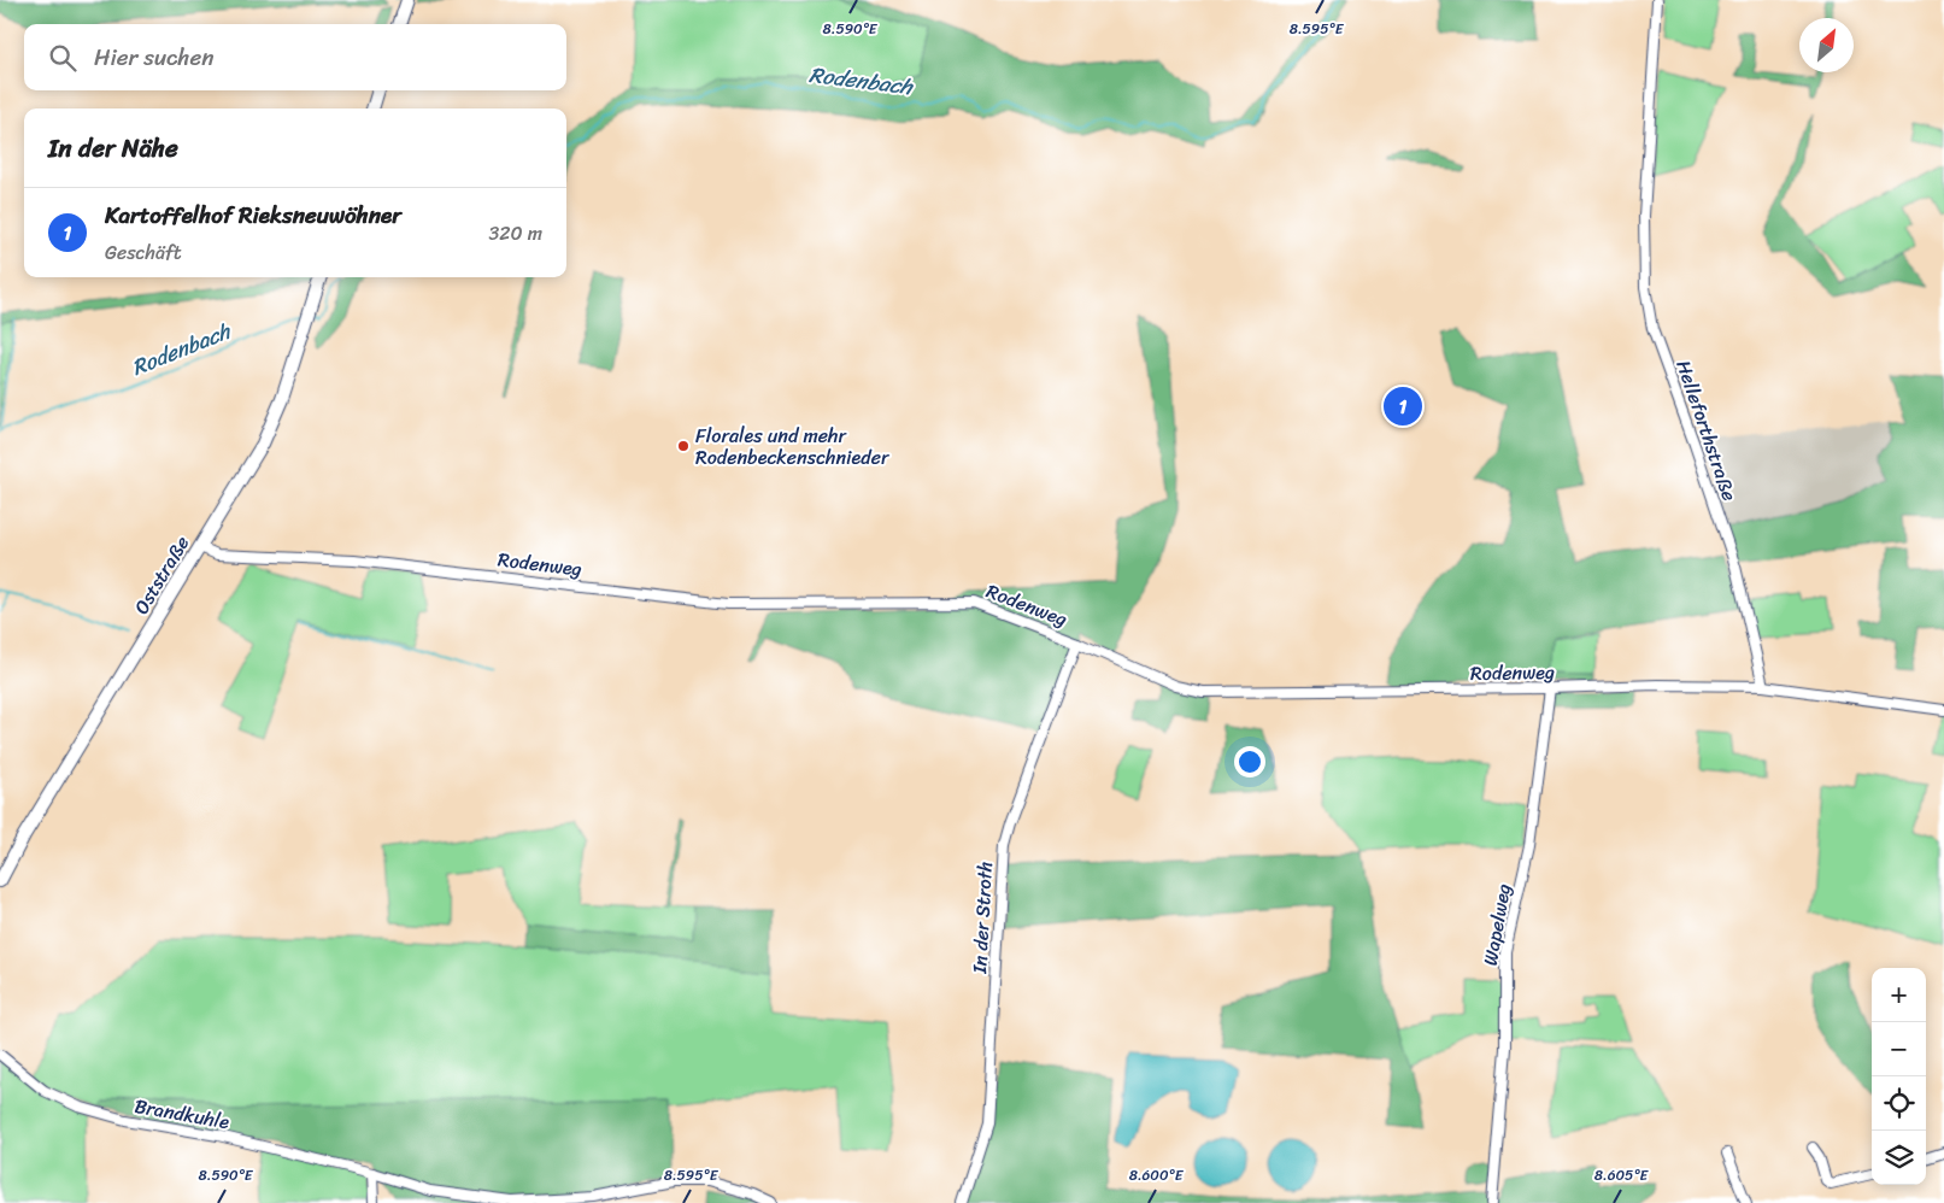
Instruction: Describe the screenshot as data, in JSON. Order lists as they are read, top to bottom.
{
  "streets": {
    "main road": ["Oststraße"],
    "street": [
      "Helleforthstraße",
      "Rodenweg",
      "In der Stroth",
      "Wapelweg",
      "Brandkuhle"
    ]
  },
  "crossings": [
    ["Helleforthstraße", "Rodenweg"],
    ["Rodenweg", "Oststraße"],
    ["Rodenweg", "In der Stroth"],
    ["Rodenweg", "Wapelweg"]
  ],
  "water": ["Rodenbach"],
  "places": ["Florales und mehr Rodenbeckenschnieder"],
  "north": "top right",
  "page": {
    "search": "Hier suchen",
    "heading": "In der Nähe",
    "list": [
      {
        "mark": "1",
        "name": "Kartoffelhof Rieksneuwöhner",
        "note": "Geschäft",
        "value": "320 m"
      }
    ],
    "pins": "1",
    "map_buttons": ["+", "−"]
  },
  "coordinates": [
    "8.590°E",
    "8.595°E",
    "8.600°E",
    "8.605°E"
  ]
}
